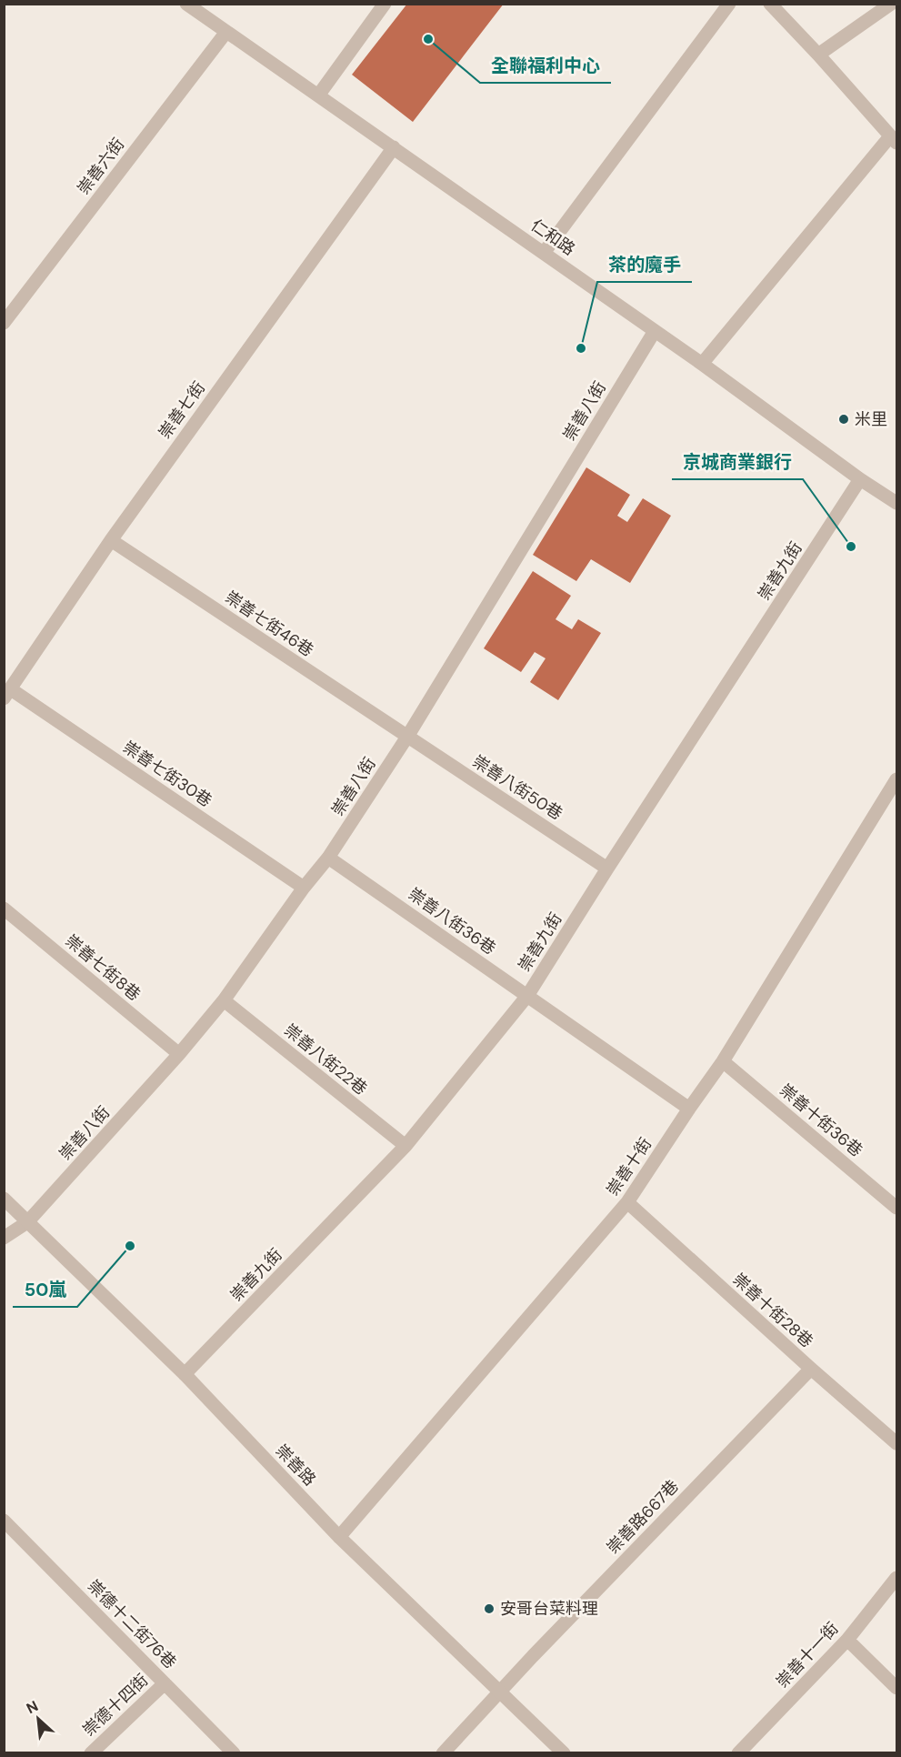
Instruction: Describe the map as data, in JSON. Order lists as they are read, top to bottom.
{
  "streets": {
    "street": [
      "崇善六街",
      "仁和路",
      "崇善七街",
      "崇善八街",
      "崇善九街",
      "崇善七街46巷",
      "崇善七街30巷",
      "崇善八街50巷",
      "崇善八街36巷",
      "崇善七街8巷",
      "崇善八街22巷",
      "崇善十街36巷",
      "崇善十街",
      "崇善十街28巷",
      "崇善路",
      "崇善路667巷",
      "崇德十二街76巷",
      "崇善十一街",
      "崇德十四街"
    ]
  },
  "crossings": [
    ["崇善六街", "仁和路"],
    ["仁和路", "崇善七街"],
    ["仁和路", "崇善八街"],
    ["仁和路", "崇善九街"],
    ["崇善七街", "崇善七街46巷"],
    ["崇善七街", "崇善七街30巷"],
    ["崇善八街", "崇善七街46巷"],
    ["崇善八街", "崇善七街30巷"],
    ["崇善八街", "崇善八街50巷"],
    ["崇善八街", "崇善八街36巷"],
    ["崇善八街", "崇善七街8巷"],
    ["崇善八街", "崇善八街22巷"],
    ["崇善八街", "崇善路"],
    ["崇善九街", "崇善八街50巷"],
    ["崇善九街", "崇善八街36巷"],
    ["崇善九街", "崇善八街22巷"],
    ["崇善九街", "崇善路"],
    ["崇善七街46巷", "崇善八街50巷"],
    ["崇善八街36巷", "崇善十街"],
    ["崇善十街36巷", "崇善十街"],
    ["崇善十街", "崇善十街28巷"],
    ["崇善十街", "崇善路"],
    ["崇善十街28巷", "崇善路667巷"],
    ["崇善路", "崇善路667巷"],
    ["崇德十二街76巷", "崇德十四街"]
  ],
  "places": [
    "全聯福利中心",
    "茶的魔手",
    "米里",
    "京城商業銀行",
    "50嵐",
    "安哥台菜料理"
  ],
  "north": "top left"
}
